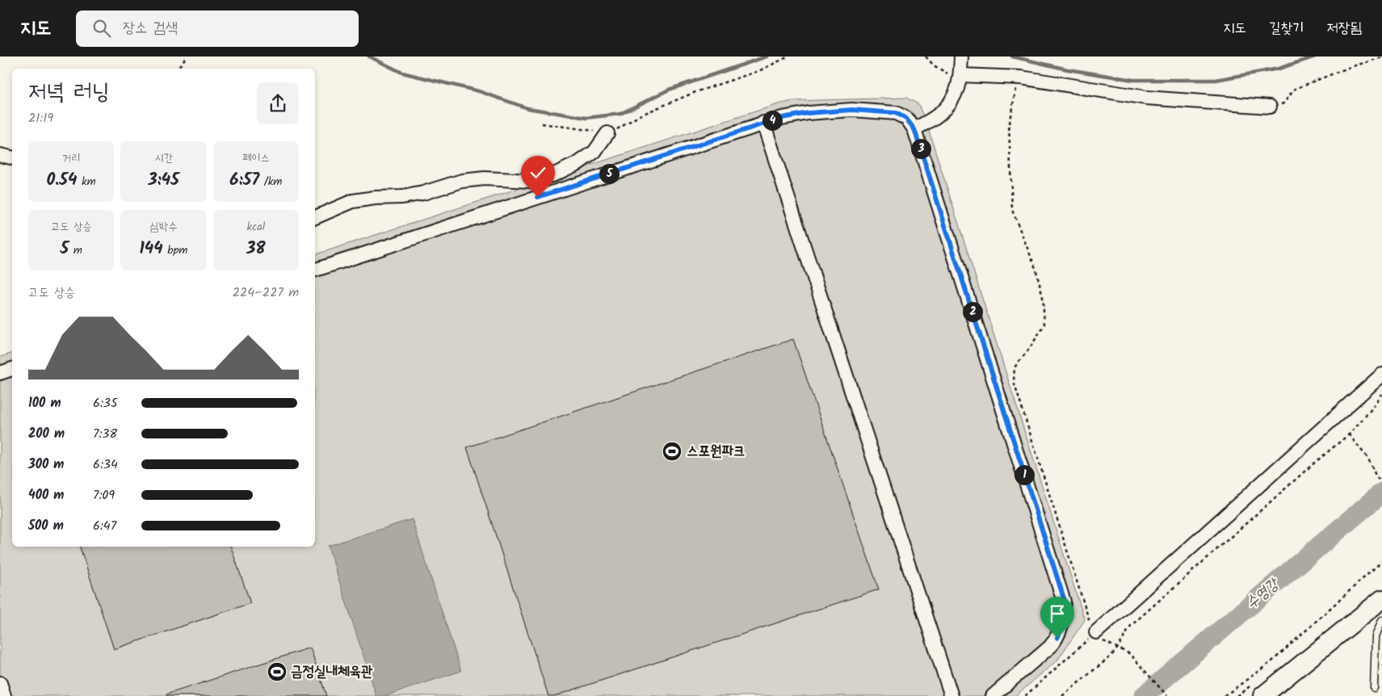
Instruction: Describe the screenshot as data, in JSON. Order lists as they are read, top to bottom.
{
  "water": ["수영강"],
  "places": {
    "sports": ["스포원파크", "금정실내체육관"]
  },
  "page": {
    "header": "지도",
    "search": "장소 검색",
    "nav": ["지도", "길찾기", "저장됨"],
    "heading": ["저녁 러닝", "21:19"],
    "pins": [
      "4",
      "3",
      "5",
      "2",
      "1"
    ],
    "stats": [
      ["거리", "0.54 km"],
      ["시간", "3:45"],
      ["페이스", "6:57 /km"],
      ["고도 상승", "5 m"],
      ["심박수", "144 bpm"],
      ["kcal", "38"]
    ],
    "chart": ["고도 상승", "224–227 m"],
    "list": [
      {
        "name": "100 m",
        "note": "6:35"
      },
      {
        "name": "200 m",
        "note": "7:38"
      },
      {
        "name": "300 m",
        "note": "6:34"
      },
      {
        "name": "400 m",
        "note": "7:09"
      },
      {
        "name": "500 m",
        "note": "6:47"
      }
    ]
  }
}
